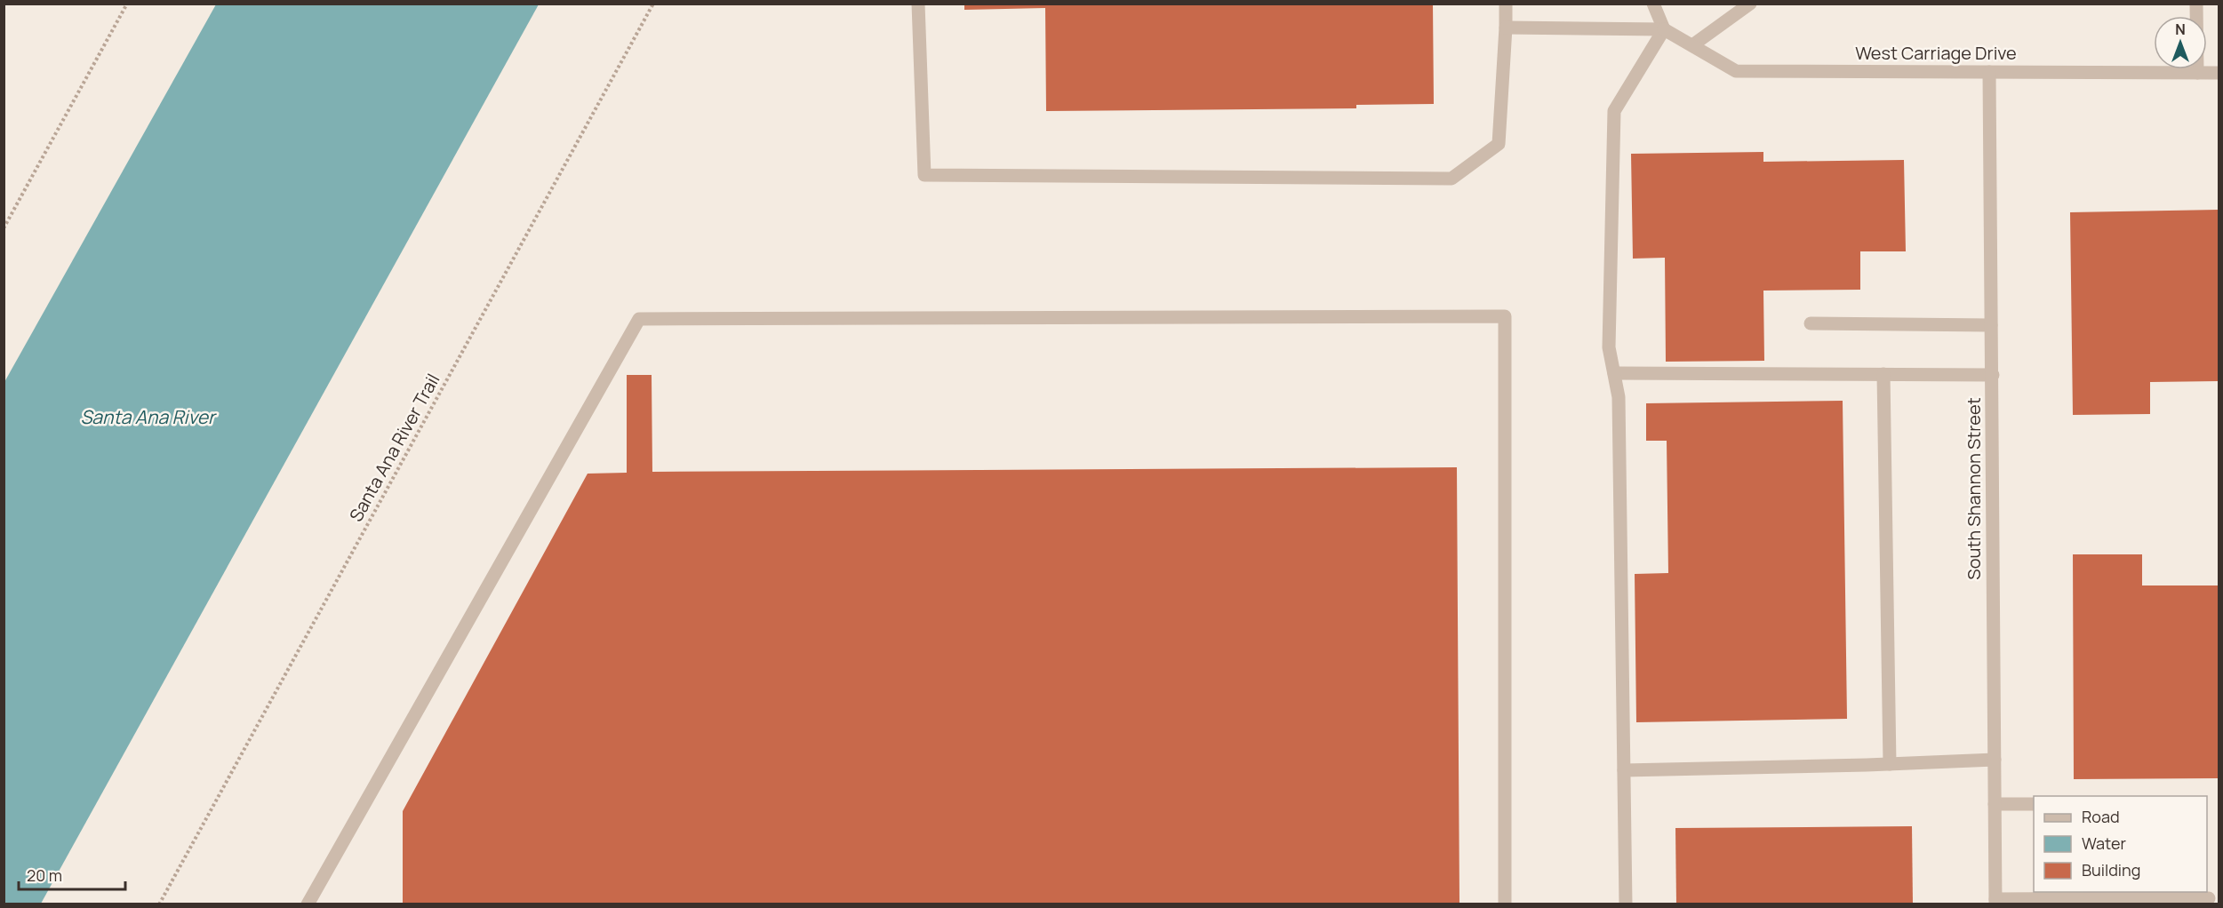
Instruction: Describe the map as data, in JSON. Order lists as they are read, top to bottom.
{
  "streets": {
    "street": ["West Carriage Drive", "South Shannon Street"],
    "path": ["Santa Ana River Trail"]
  },
  "crossings": [
    ["West Carriage Drive", "South Shannon Street"]
  ],
  "water": ["Santa Ana River"],
  "legend": ["Road", "Water", "Building"],
  "scale_bar": "20 m",
  "north": "top"
}
